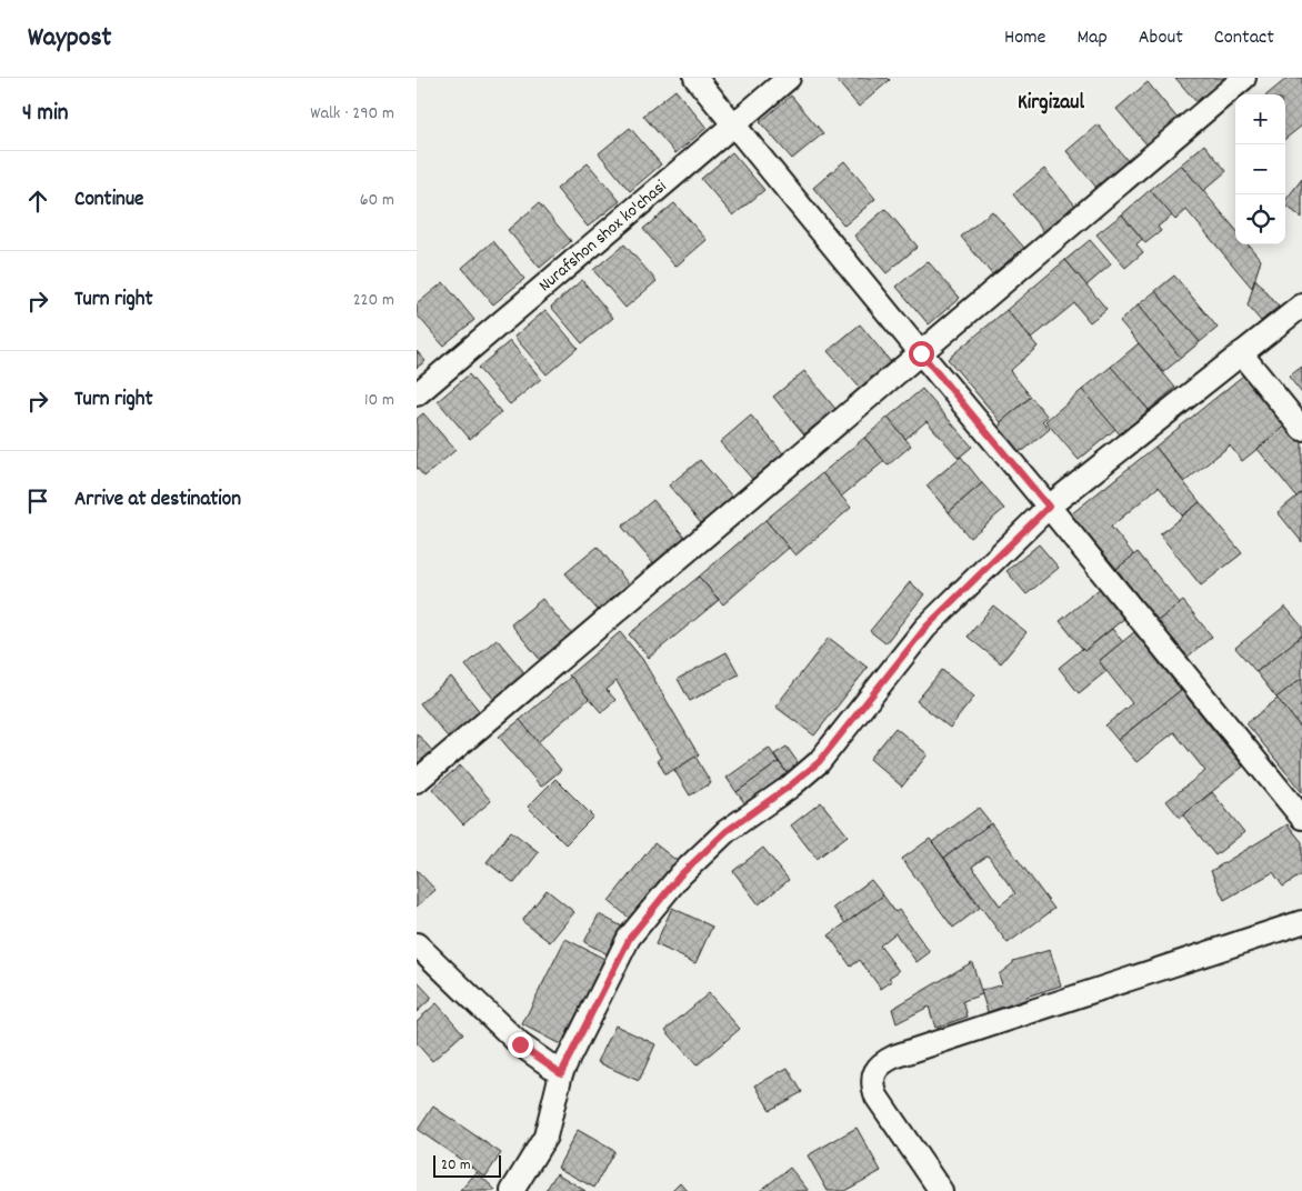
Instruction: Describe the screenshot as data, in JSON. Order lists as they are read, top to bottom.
{
  "streets": {
    "street": ["Nurafshon shox ko'chasi"]
  },
  "districts": ["Kirgizaul"],
  "scale_bar": "20 m",
  "page": {
    "header": "Waypost",
    "nav": [
      "Home",
      "Map",
      "About",
      "Contact"
    ],
    "heading": ["4 min", "Walk · 290 m"],
    "map_buttons": ["+", "−"],
    "list": [
      ["Continue", "60 m"],
      ["Turn right", "220 m"],
      ["Turn right", "10 m"],
      "Arrive at destination"
    ],
    "scale": "20 m"
  }
}
